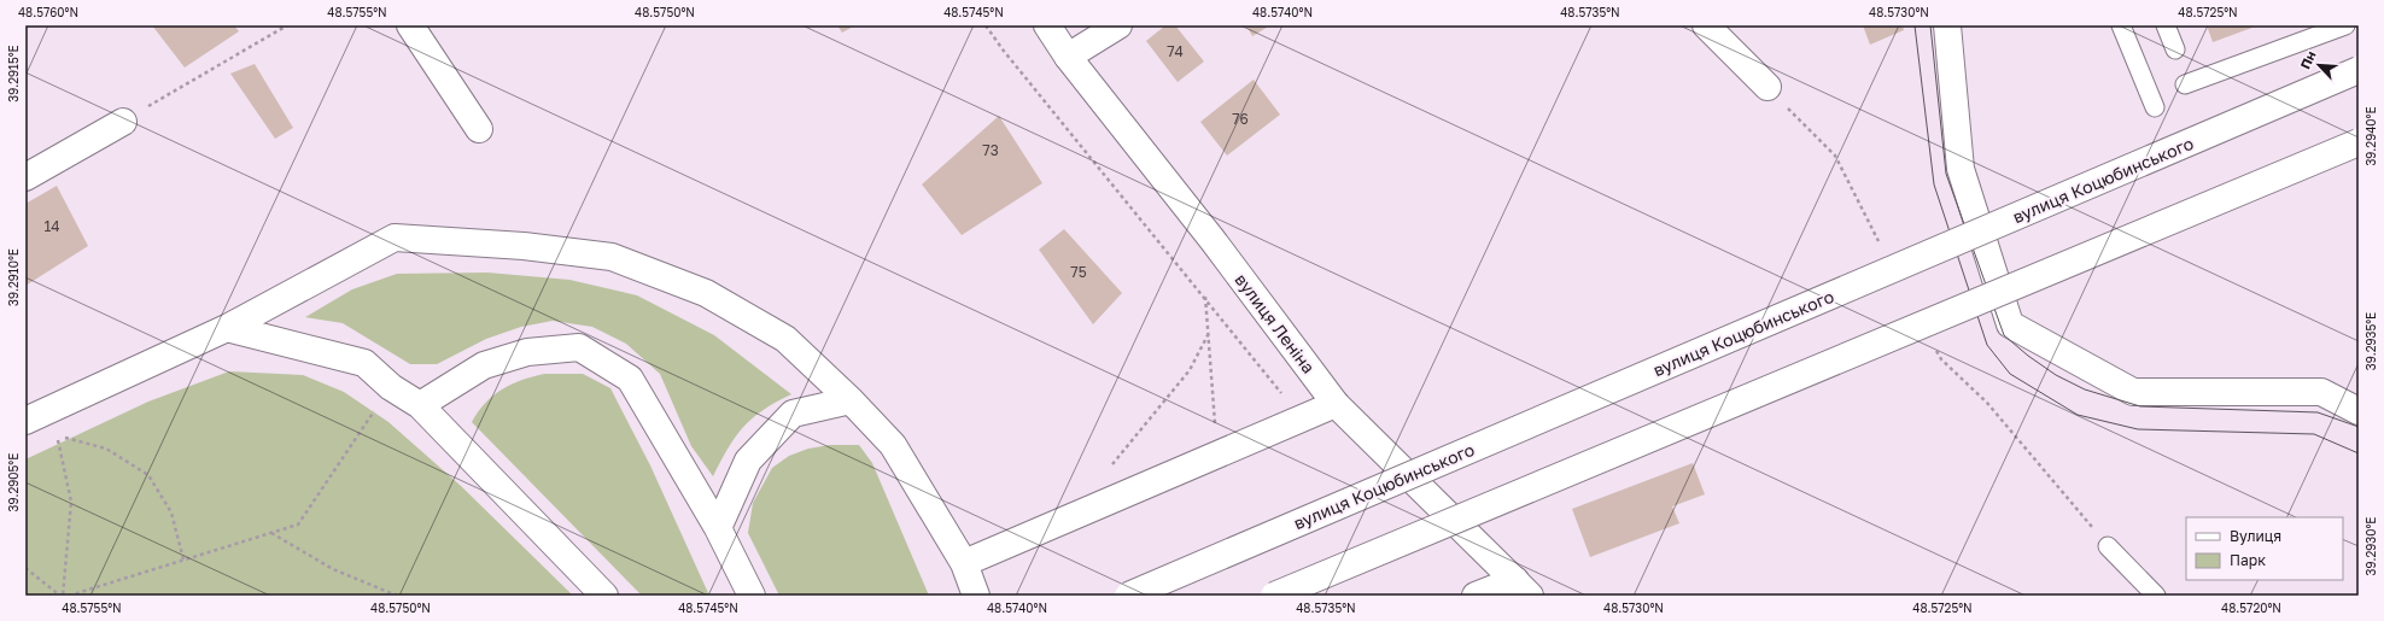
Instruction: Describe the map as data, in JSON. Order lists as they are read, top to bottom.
{
  "streets": {
    "street": ["вулиця Коцюбинського", "вулиця Леніна"]
  },
  "house_numbers": [
    "74",
    "76",
    "73",
    "14",
    "75"
  ],
  "legend": ["Вулиця", "Парк"],
  "north": "top left",
  "coordinates": [
    "48.5760°N",
    "48.5755°N",
    "48.5750°N",
    "48.5745°N",
    "48.5740°N",
    "48.5735°N",
    "48.5730°N",
    "48.5725°N",
    "39.2915°E",
    "39.2940°E",
    "39.2910°E",
    "39.2935°E",
    "39.2905°E",
    "39.2930°E",
    "48.5720°N"
  ]
}
